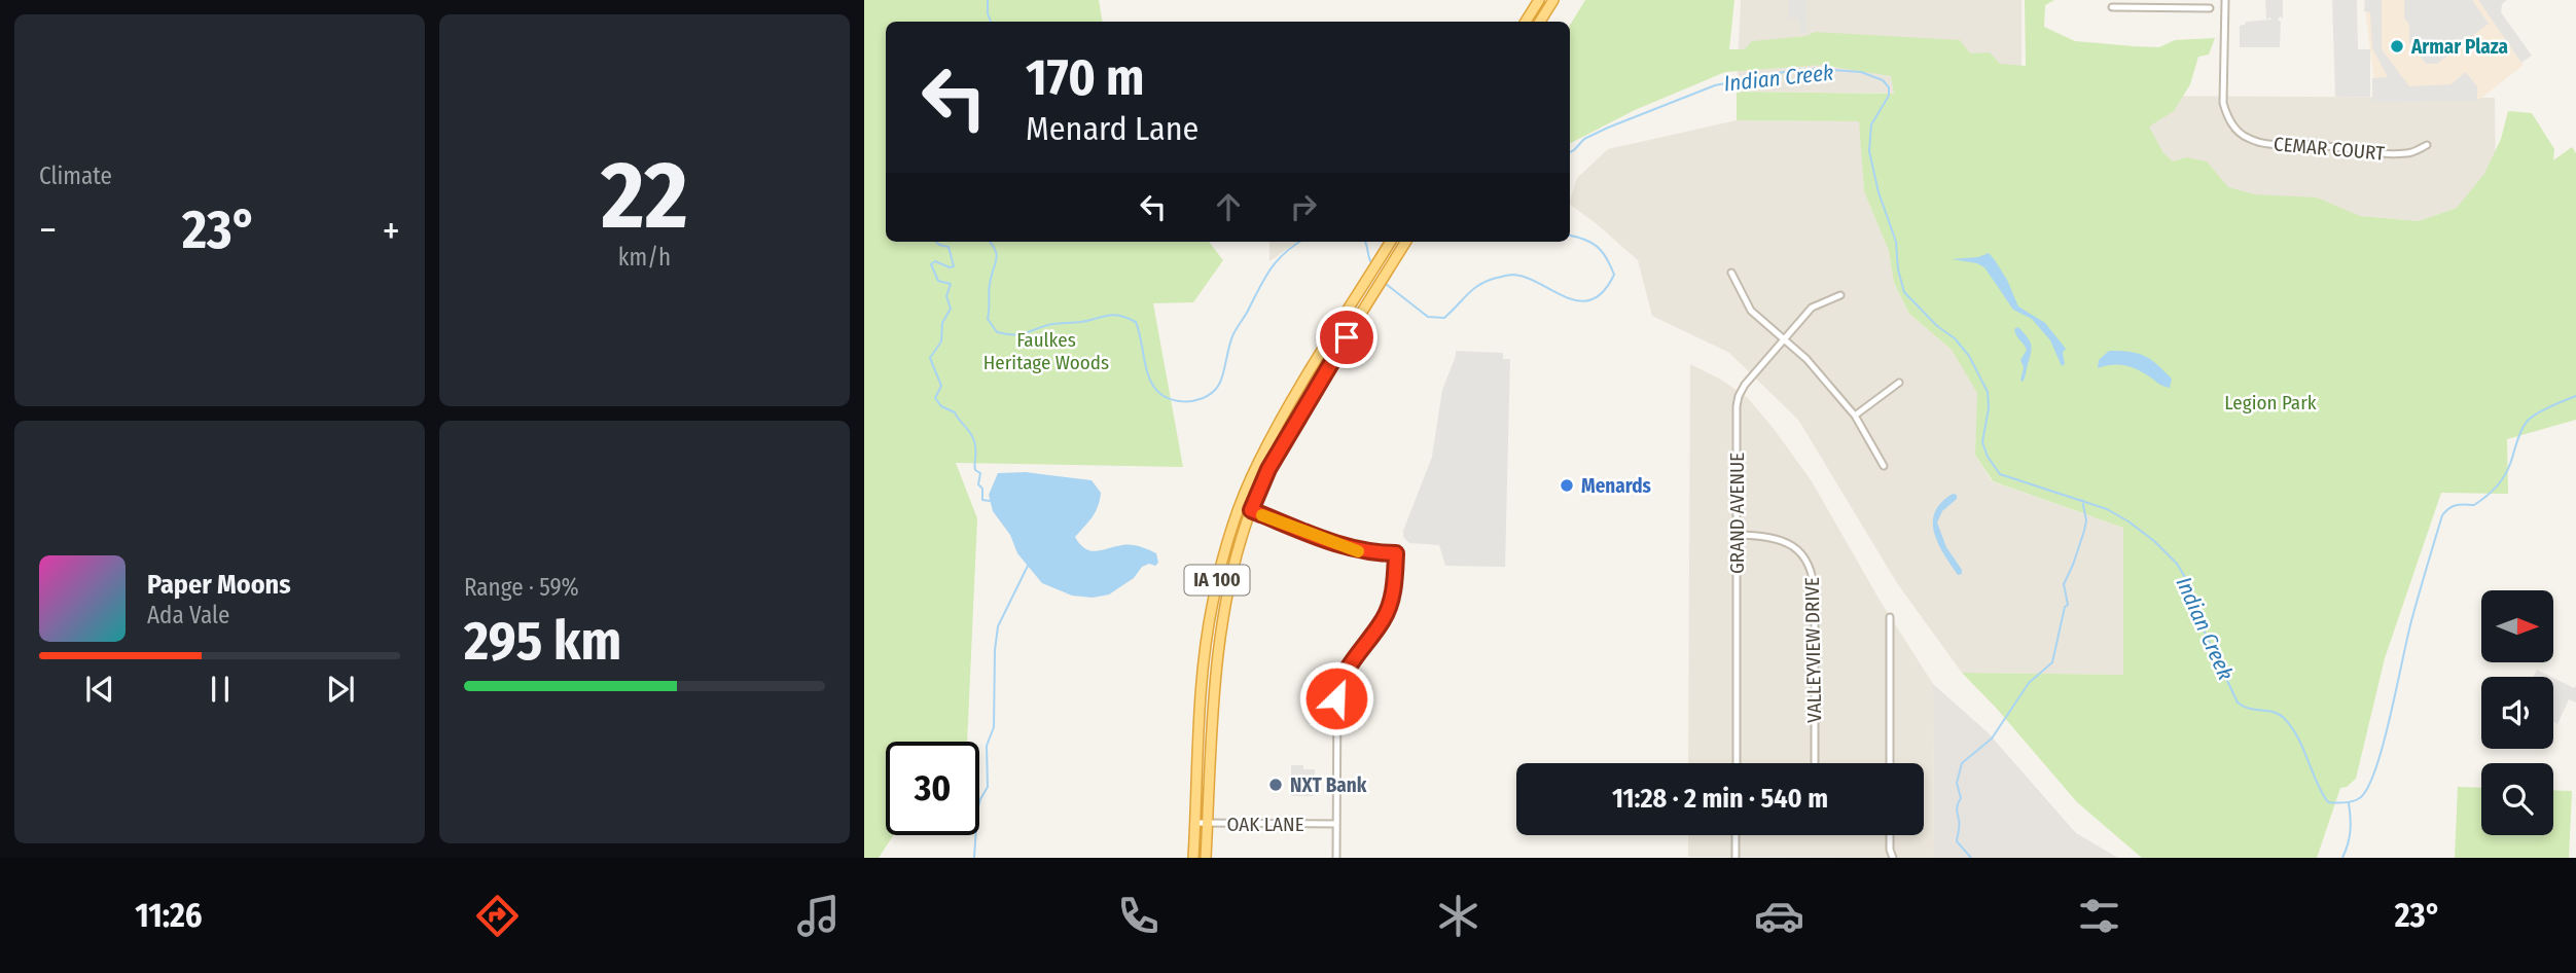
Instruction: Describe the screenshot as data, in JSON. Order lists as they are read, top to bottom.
{
  "streets": {
    "highway": ["IA 100"],
    "street": [
      "CEMAR COURT",
      "GRAND AVENUE",
      "VALLEYVIEW DRIVE",
      "OAK LANE"
    ]
  },
  "crossings": [
    ["GRAND AVENUE", "VALLEYVIEW DRIVE"],
    ["IA 100", "OAK LANE"]
  ],
  "water": ["Indian Creek"],
  "parks": ["Faulkes Heritage Woods", "Legion Park"],
  "places": ["Armar Plaza", "Menards", "NXT Bank"],
  "north": "right",
  "page": {
    "tile": [
      "Climate",
      ["22", "km/h"],
      ["Range · 59%", "295 km"]
    ],
    "turn": ["170 m", "Menard Lane"],
    "heat": ["−", "23°", "+"],
    "song": ["Paper Moons", "Ada Vale"],
    "limit": "30",
    "trip": "11:28 · 2 min · 540 m",
    "tabs": ["11:26", "23°"]
  }
}
